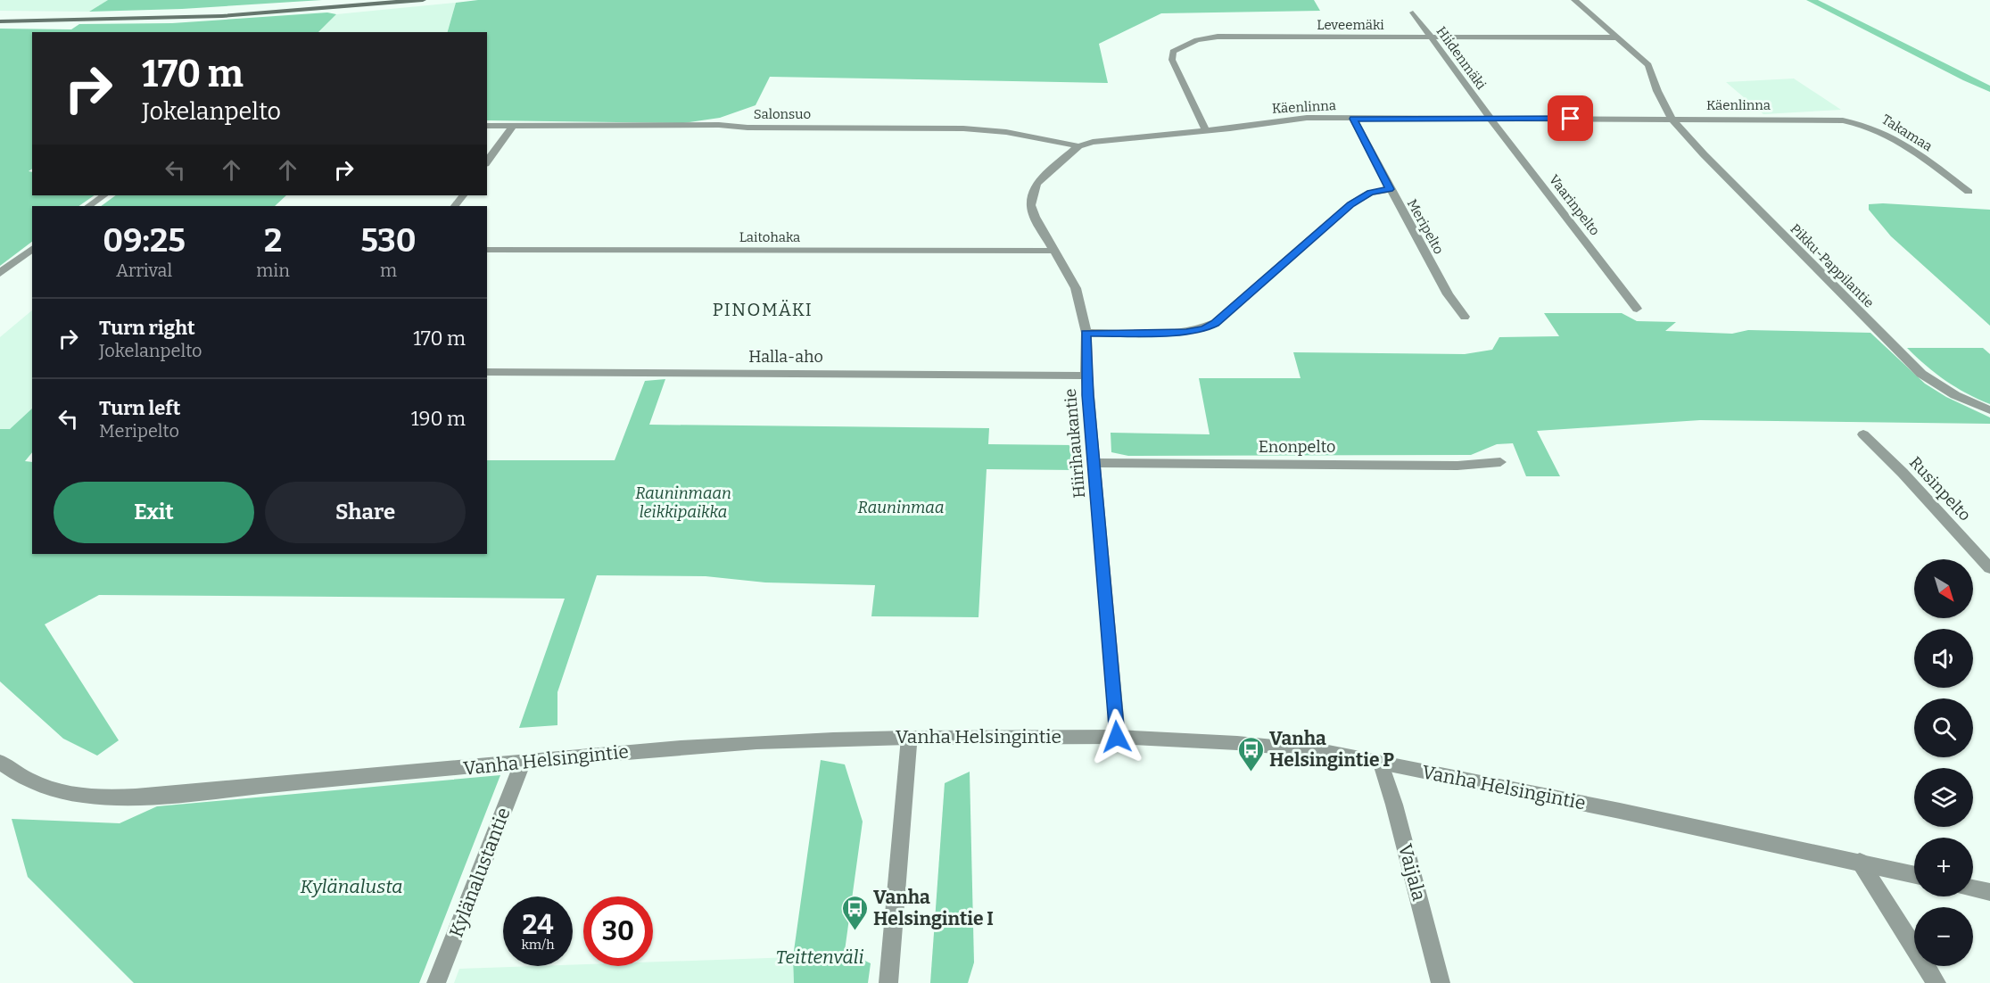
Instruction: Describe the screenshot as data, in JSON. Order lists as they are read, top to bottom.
{
  "streets": {
    "street": [
      "Leveemäki",
      "Hiidenmäki",
      "Käenlinna",
      "Salonsuo",
      "Takamaa",
      "Vaarinpelto",
      "Meripelto",
      "Laitohaka",
      "Pikku-Pappilantie",
      "Halla-aho",
      "Hiirihaukantie",
      "Enonpelto",
      "Rusinpelto",
      "Vanha Helsingintie",
      "Kylänalustantie",
      "Vaijala"
    ]
  },
  "crossings": [
    ["Leveemäki", "Hiidenmäki"],
    ["Leveemäki", "Käenlinna"],
    ["Leveemäki", "Pikku-Pappilantie"],
    ["Hiidenmäki", "Käenlinna"],
    ["Hiidenmäki", "Vaarinpelto"],
    ["Käenlinna", "Salonsuo"],
    ["Käenlinna", "Takamaa"],
    ["Käenlinna", "Vaarinpelto"],
    ["Käenlinna", "Meripelto"],
    ["Käenlinna", "Pikku-Pappilantie"],
    ["Käenlinna", "Hiirihaukantie"],
    ["Salonsuo", "Hiirihaukantie"],
    ["Laitohaka", "Hiirihaukantie"],
    ["Halla-aho", "Hiirihaukantie"],
    ["Hiirihaukantie", "Enonpelto"],
    ["Hiirihaukantie", "Vanha Helsingintie"],
    ["Vanha Helsingintie", "Kylänalustantie"],
    ["Vanha Helsingintie", "Vaijala"]
  ],
  "districts": ["PINOMÄKI"],
  "parks": [
    "Rauninmaan leikkipaikka",
    "Rauninmaa",
    "Kylänalusta",
    "Teittenväli"
  ],
  "places": {
    "bus stop": ["Vanha Helsingintie P", "Vanha Helsingintie I"]
  },
  "north": "bottom right",
  "page": {
    "turn": ["170 m", "Jokelanpelto"],
    "eta": [
      "09:25",
      "Arrival",
      "2",
      "min",
      "530",
      "m"
    ],
    "list": [
      {
        "name": "Turn right",
        "note": "Jokelanpelto",
        "value": "170 m"
      },
      {
        "name": "Turn left",
        "note": "Meripelto",
        "value": "190 m"
      }
    ],
    "buttons": ["Exit", "Share"],
    "map_buttons": ["+", "−"],
    "speed": "24 km/h",
    "limit": "30"
  }
}
